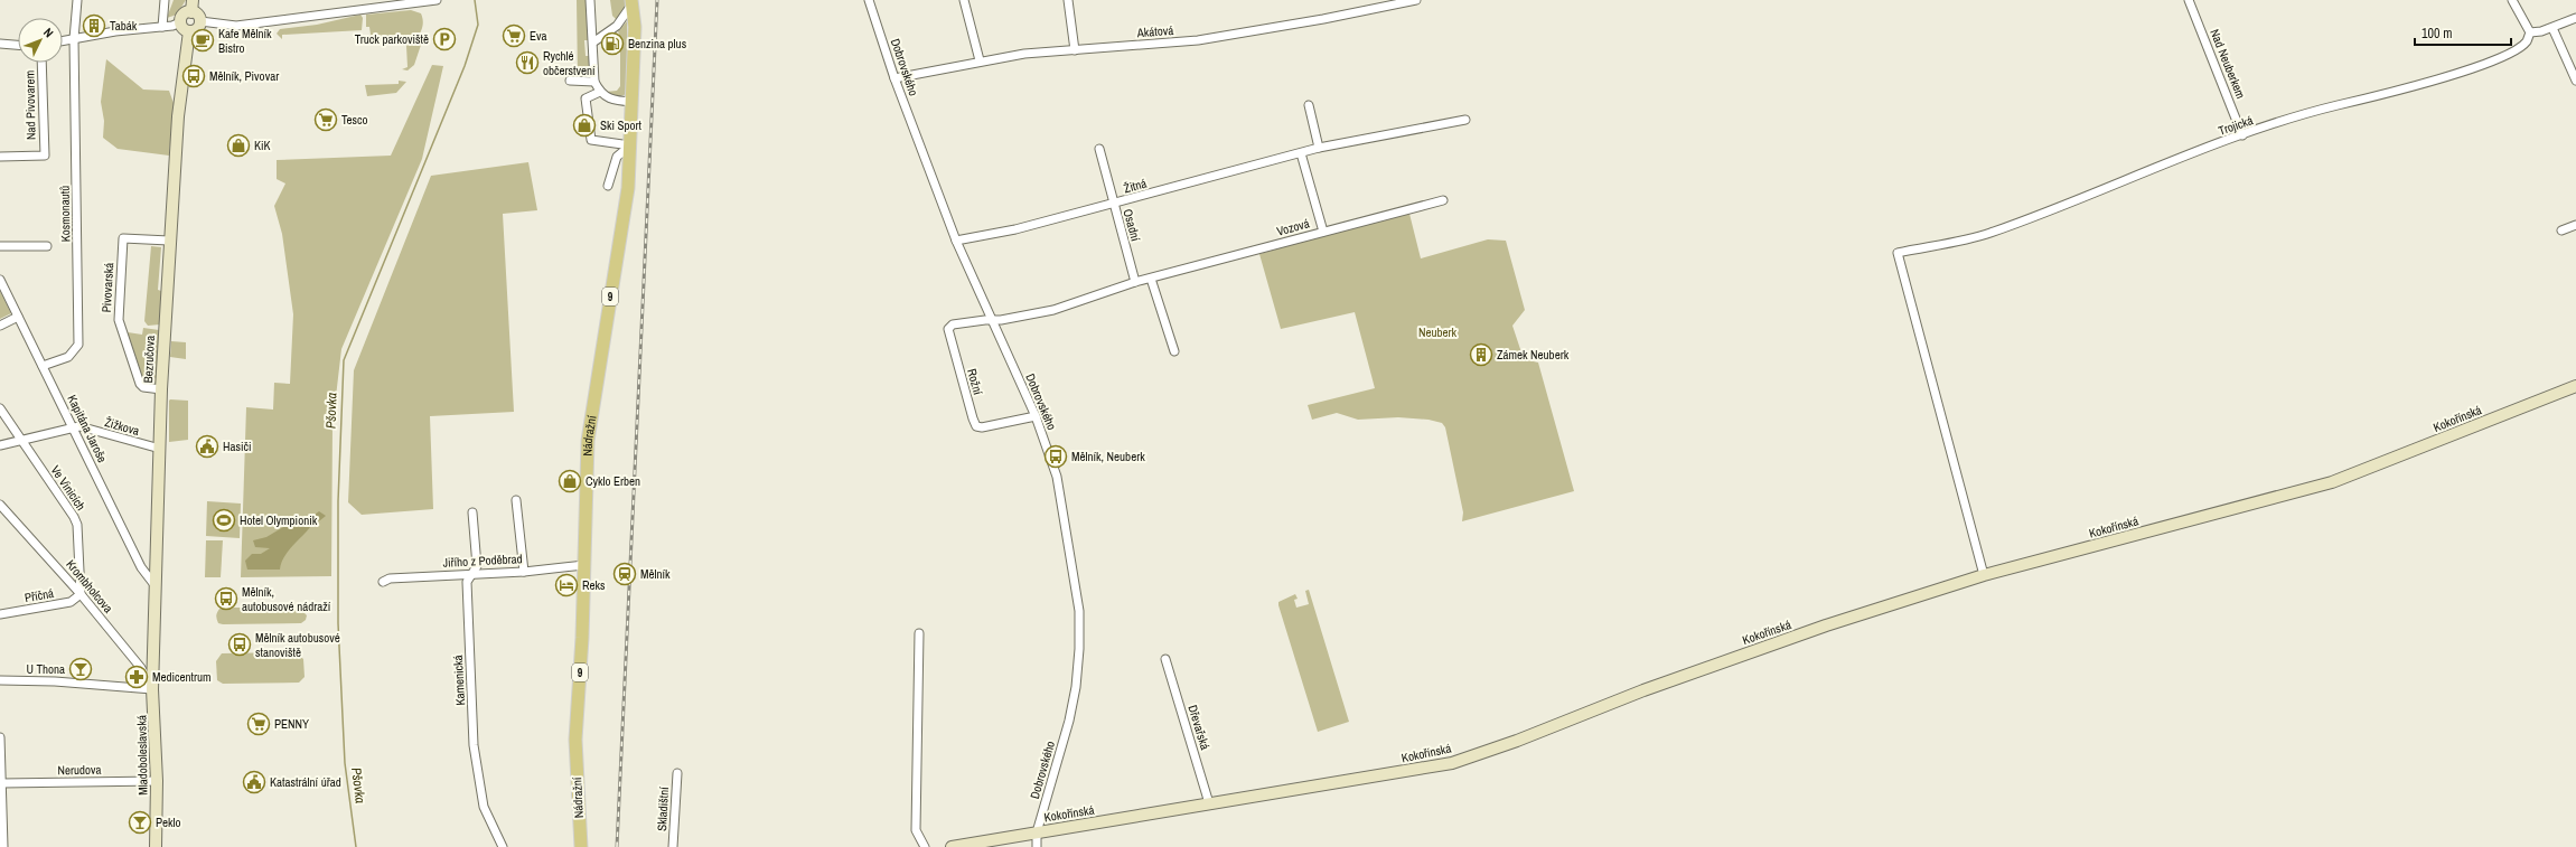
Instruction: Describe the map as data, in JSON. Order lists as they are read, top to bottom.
{
  "streets": {
    "main road": [
      "9",
      "Bezručova",
      "Kokořínská",
      "Nádražní",
      "Mladoboleslavská"
    ],
    "street": [
      "Akátová",
      "Nad Neuberkem",
      "Dobrovského",
      "Nad Pivovarem",
      "Trojická",
      "Žitná",
      "Kosmonautů",
      "Osadní",
      "Vozová",
      "Pivovarská",
      "Rožní",
      "Žižkova",
      "Kapitána Jaroše",
      "Ve Vinicích",
      "Jiřího z Poděbrad",
      "Krombholcova",
      "Příčná",
      "Kamenická",
      "Dřevařská",
      "Nerudova",
      "Skladištní"
    ]
  },
  "crossings": [
    ["Akátová", "Dobrovského"],
    ["Nad Neuberkem", "Trojická"],
    ["Dobrovského", "Žitná"],
    ["Dobrovského", "Vozová"],
    ["Dobrovského", "Rožní"],
    ["Dobrovského", "Kokořínská"],
    ["Trojická", "Kokořínská"],
    ["Žitná", "Osadní"],
    ["Kosmonautů", "Kapitána Jaroše"],
    ["Osadní", "Vozová"],
    ["Vozová", "Rožní"],
    ["Pivovarská", "Bezručova"],
    ["Bezručova", "Žižkova"],
    ["Bezručova", "Kapitána Jaroše"],
    ["Bezručova", "Krombholcova"],
    ["Bezručova", "Mladoboleslavská"],
    ["Kokořínská", "Dřevařská"],
    ["Žižkova", "Kapitána Jaroše"],
    ["Žižkova", "Ve Vinicích"],
    ["Nádražní", "Jiřího z Poděbrad"],
    ["Ve Vinicích", "Krombholcova"],
    ["Ve Vinicích", "Příčná"],
    ["Jiřího z Poděbrad", "Kamenická"],
    ["Krombholcova", "Příčná"],
    ["Krombholcova", "Mladoboleslavská"],
    ["Mladoboleslavská", "Nerudova"]
  ],
  "water": ["Pšovka"],
  "parks": ["Neuberk"],
  "places": {
    "building": ["Tabák", "Zámek Neuberk"],
    "supermarket": ["Eva", "Tesco", "PENNY"],
    "parking": ["Truck parkoviště"],
    "cafe": ["Kafe Mělník Bistro"],
    "fuel station": ["Benzina plus"],
    "restaurant": ["Rychlé občerstvení"],
    "bus stop": [
      "Mělník, Pivovar",
      "Mělník, Neuberk",
      "Mělník, autobusové nádraží",
      "Mělník autobusové stanoviště"
    ],
    "shop": ["Ski Sport", "KiK", "Cyklo Erben"],
    "public building": ["Hasiči", "Katastrální úřad"],
    "sports": ["Hotel Olympionik"],
    "station": ["Mělník"],
    "hotel": ["Reks"],
    "bar": ["U Thona", "Peklo"],
    "pharmacy": ["Medicentrum"]
  },
  "scale_bar": "100 m",
  "north": "top right"
}
